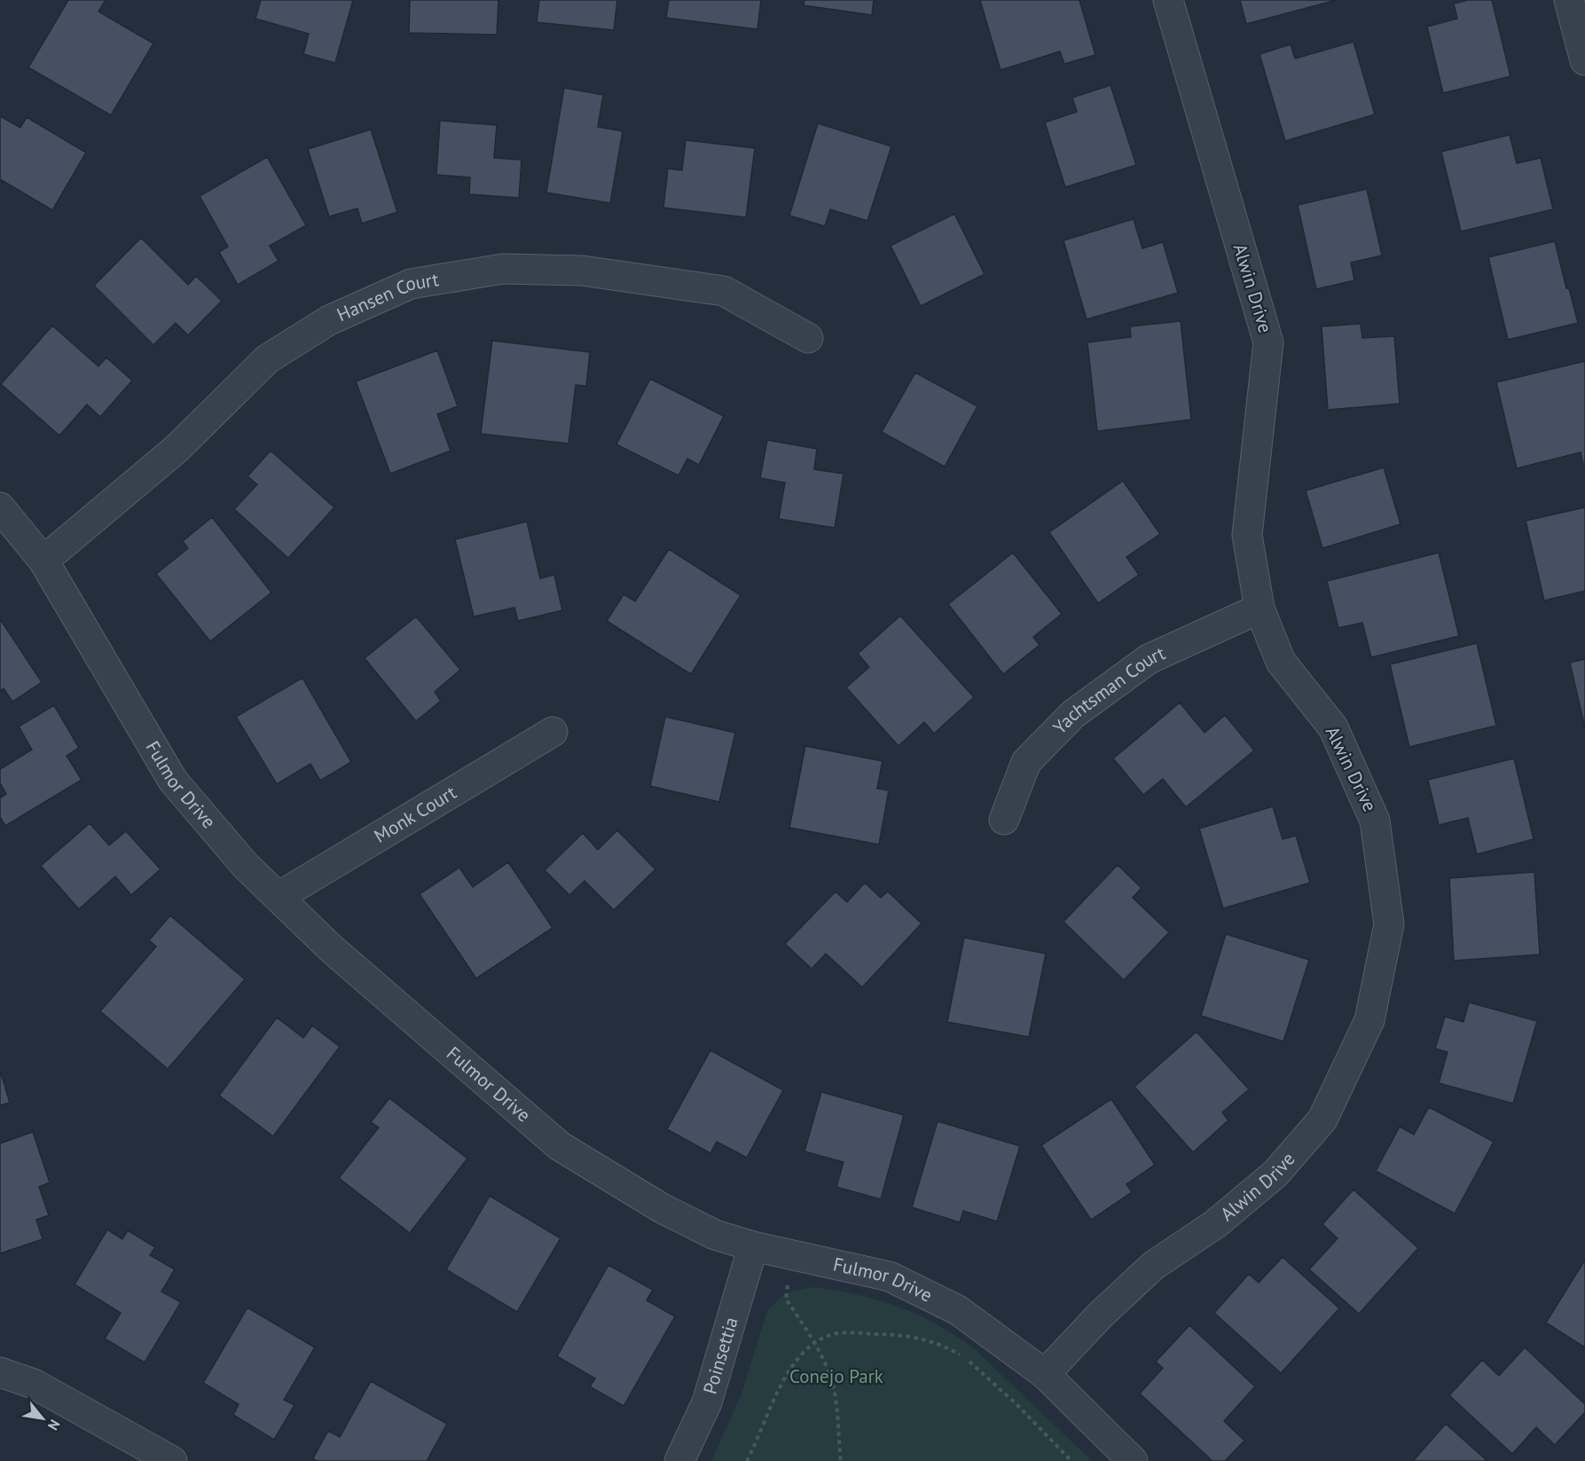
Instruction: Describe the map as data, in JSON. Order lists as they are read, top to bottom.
{
  "streets": {
    "street": [
      "Alwin Drive",
      "Hansen Court",
      "Yachtsman Court",
      "Fulmor Drive",
      "Monk Court",
      "Poinsettia"
    ]
  },
  "crossings": [
    ["Alwin Drive", "Yachtsman Court"],
    ["Alwin Drive", "Fulmor Drive"],
    ["Hansen Court", "Fulmor Drive"],
    ["Fulmor Drive", "Monk Court"],
    ["Fulmor Drive", "Poinsettia"]
  ],
  "parks": ["Conejo Park"],
  "north": "bottom right"
}
